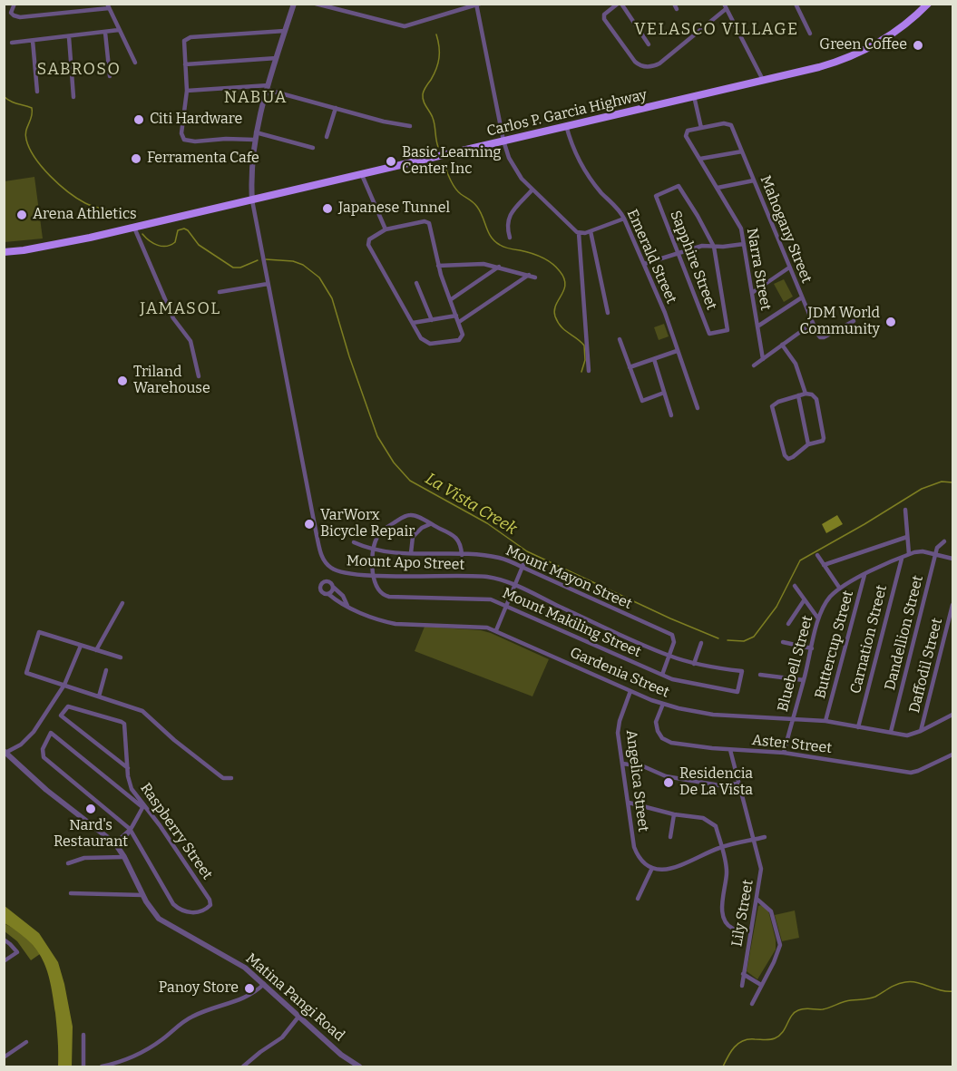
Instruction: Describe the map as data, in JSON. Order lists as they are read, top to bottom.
{
  "streets": {
    "highway": ["Carlos P. Garcia Highway"],
    "street": [
      "Mahogany Street",
      "Emerald Street",
      "Sapphire Street",
      "Narra Street",
      "Mount Apo Street",
      "Mount Mayon Street",
      "Mount Makiling Street",
      "Dandellion Street",
      "Carnation Street",
      "Buttercup Street",
      "Bluebell Street",
      "Daffodil Street",
      "Gardenia Street",
      "Aster Street",
      "Angelica Street",
      "Raspberry Street",
      "Lily Street",
      "Matina Pangi Road"
    ]
  },
  "crossings": [
    ["Carlos P. Garcia Highway", "Emerald Street"],
    ["Carlos P. Garcia Highway", "Mount Apo Street"],
    ["Mahogany Street", "Narra Street"],
    ["Mount Apo Street", "Mount Mayon Street"],
    ["Mount Apo Street", "Mount Makiling Street"],
    ["Dandellion Street", "Gardenia Street"],
    ["Carnation Street", "Gardenia Street"],
    ["Buttercup Street", "Gardenia Street"],
    ["Bluebell Street", "Gardenia Street"],
    ["Bluebell Street", "Aster Street"],
    ["Daffodil Street", "Gardenia Street"],
    ["Gardenia Street", "Aster Street"],
    ["Gardenia Street", "Angelica Street"],
    ["Aster Street", "Lily Street"]
  ],
  "districts": [
    "VELASCO VILLAGE",
    "SABROSO",
    "NABUA",
    "JAMASOL"
  ],
  "water": ["La Vista Creek"],
  "places": [
    "Green Coffee",
    "Citi Hardware",
    "Ferramenta Cafe",
    "Basic Learning Center Inc",
    "Japanese Tunnel",
    "Arena Athletics",
    "JDM World Community",
    "Triland Warehouse",
    "VarWorx Bicycle Repair",
    "Residencia De La Vista",
    "Nard's Restaurant",
    "Panoy Store"
  ]
}
